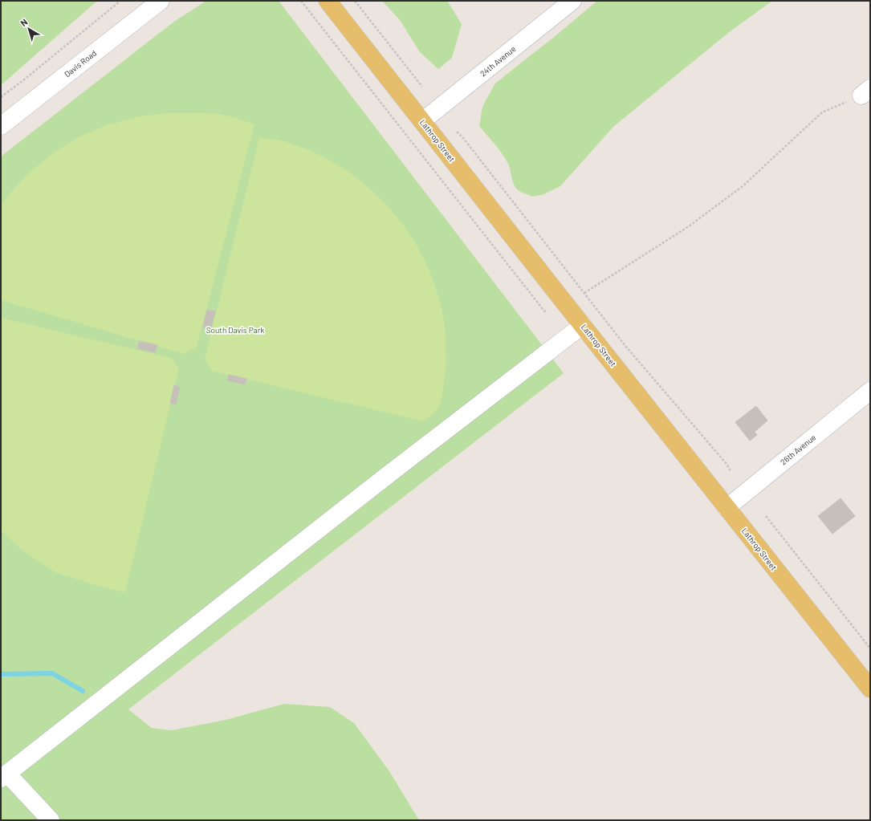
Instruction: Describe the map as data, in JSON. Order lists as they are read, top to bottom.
{
  "streets": {
    "main road": ["Lathrop Street"],
    "street": ["24th Avenue", "Davis Road", "26th Avenue"]
  },
  "crossings": [
    ["24th Avenue", "Lathrop Street"],
    ["Lathrop Street", "26th Avenue"]
  ],
  "parks": ["South Davis Park"],
  "north": "top left"
}
